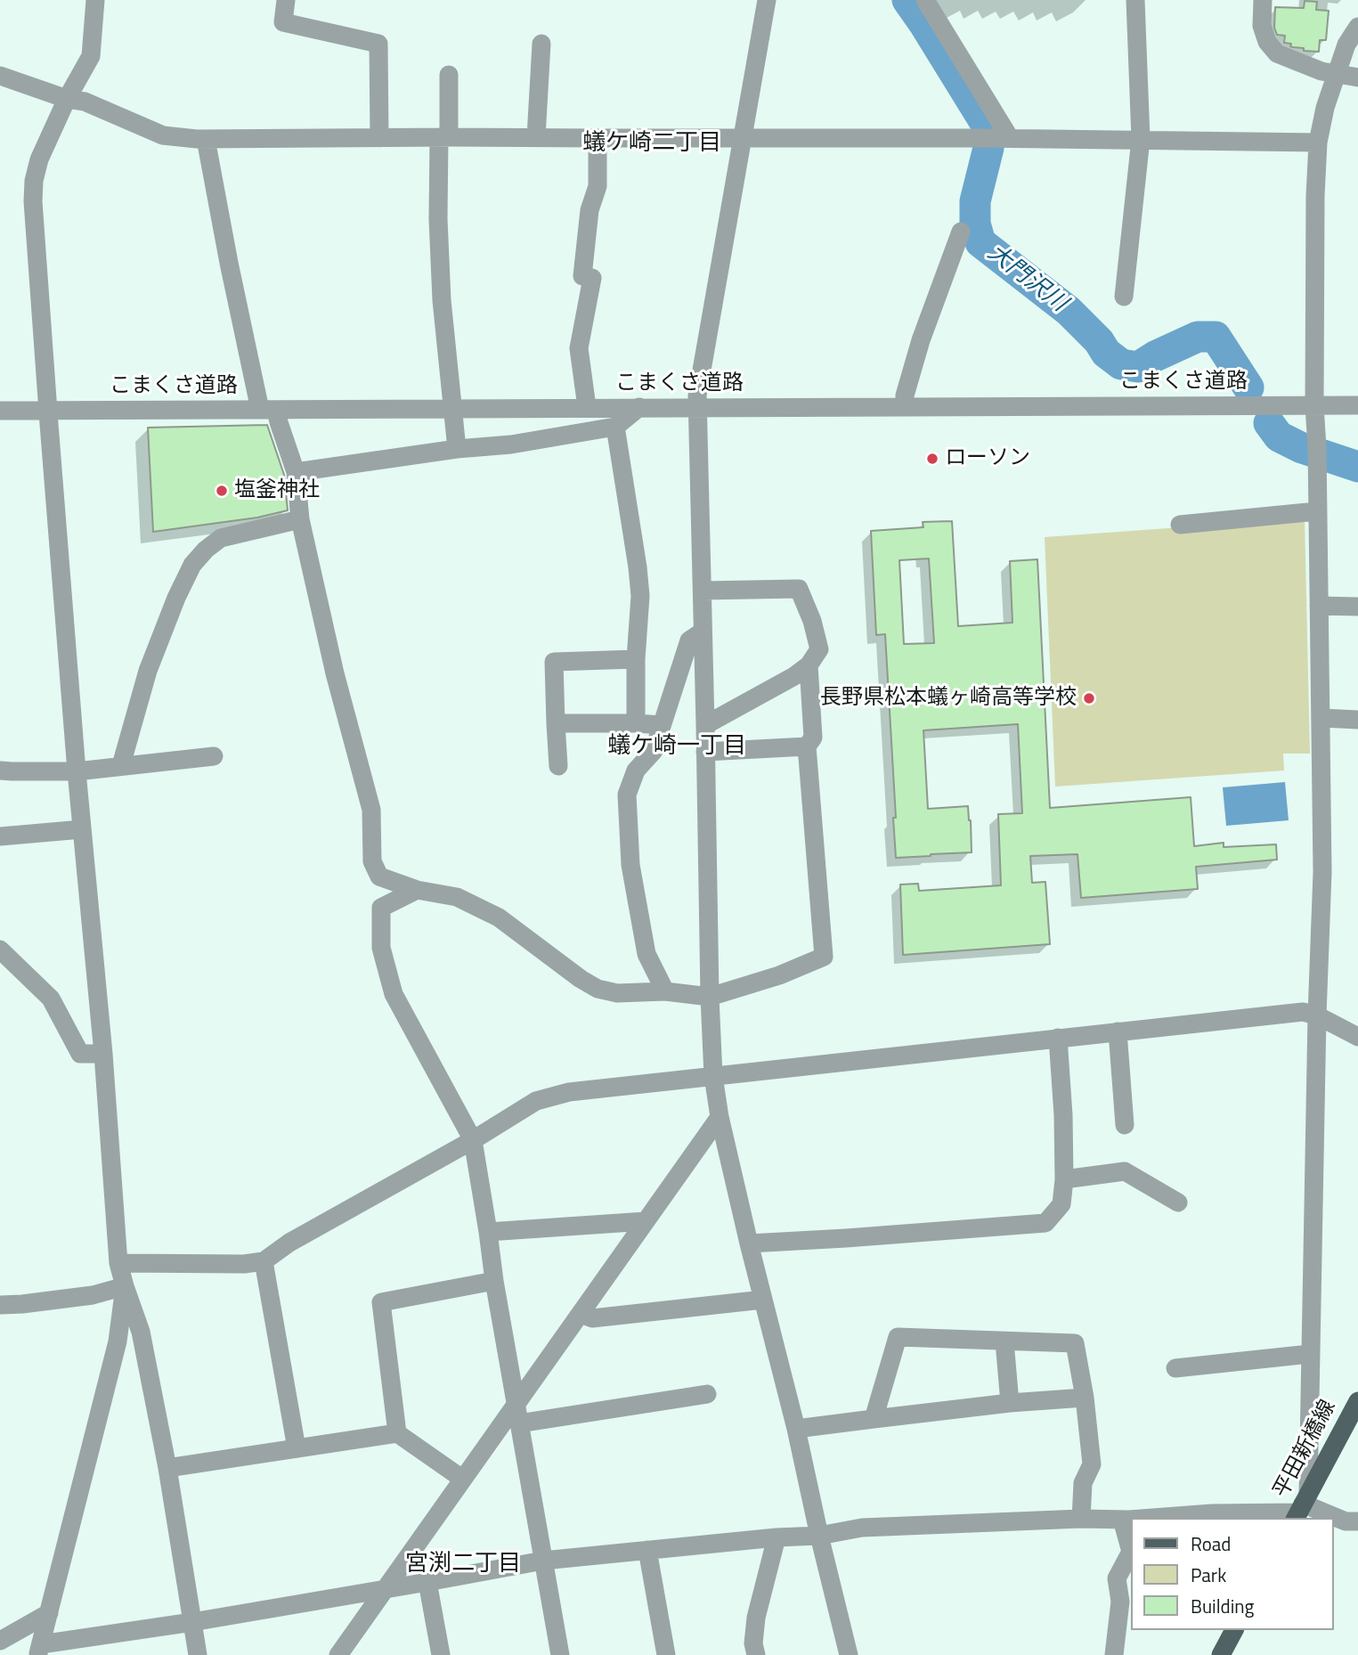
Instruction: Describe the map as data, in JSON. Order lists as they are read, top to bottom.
{
  "streets": {
    "main road": ["平田新橋線"],
    "street": ["こまくさ道路"]
  },
  "districts": ["蟻ケ崎二丁目", "蟻ケ崎一丁目", "宮渕二丁目"],
  "water": ["大門沢川"],
  "places": ["ローソン", "塩釜神社", "長野県松本蟻ヶ崎高等学校"],
  "legend": ["Road", "Park", "Building"]
}
